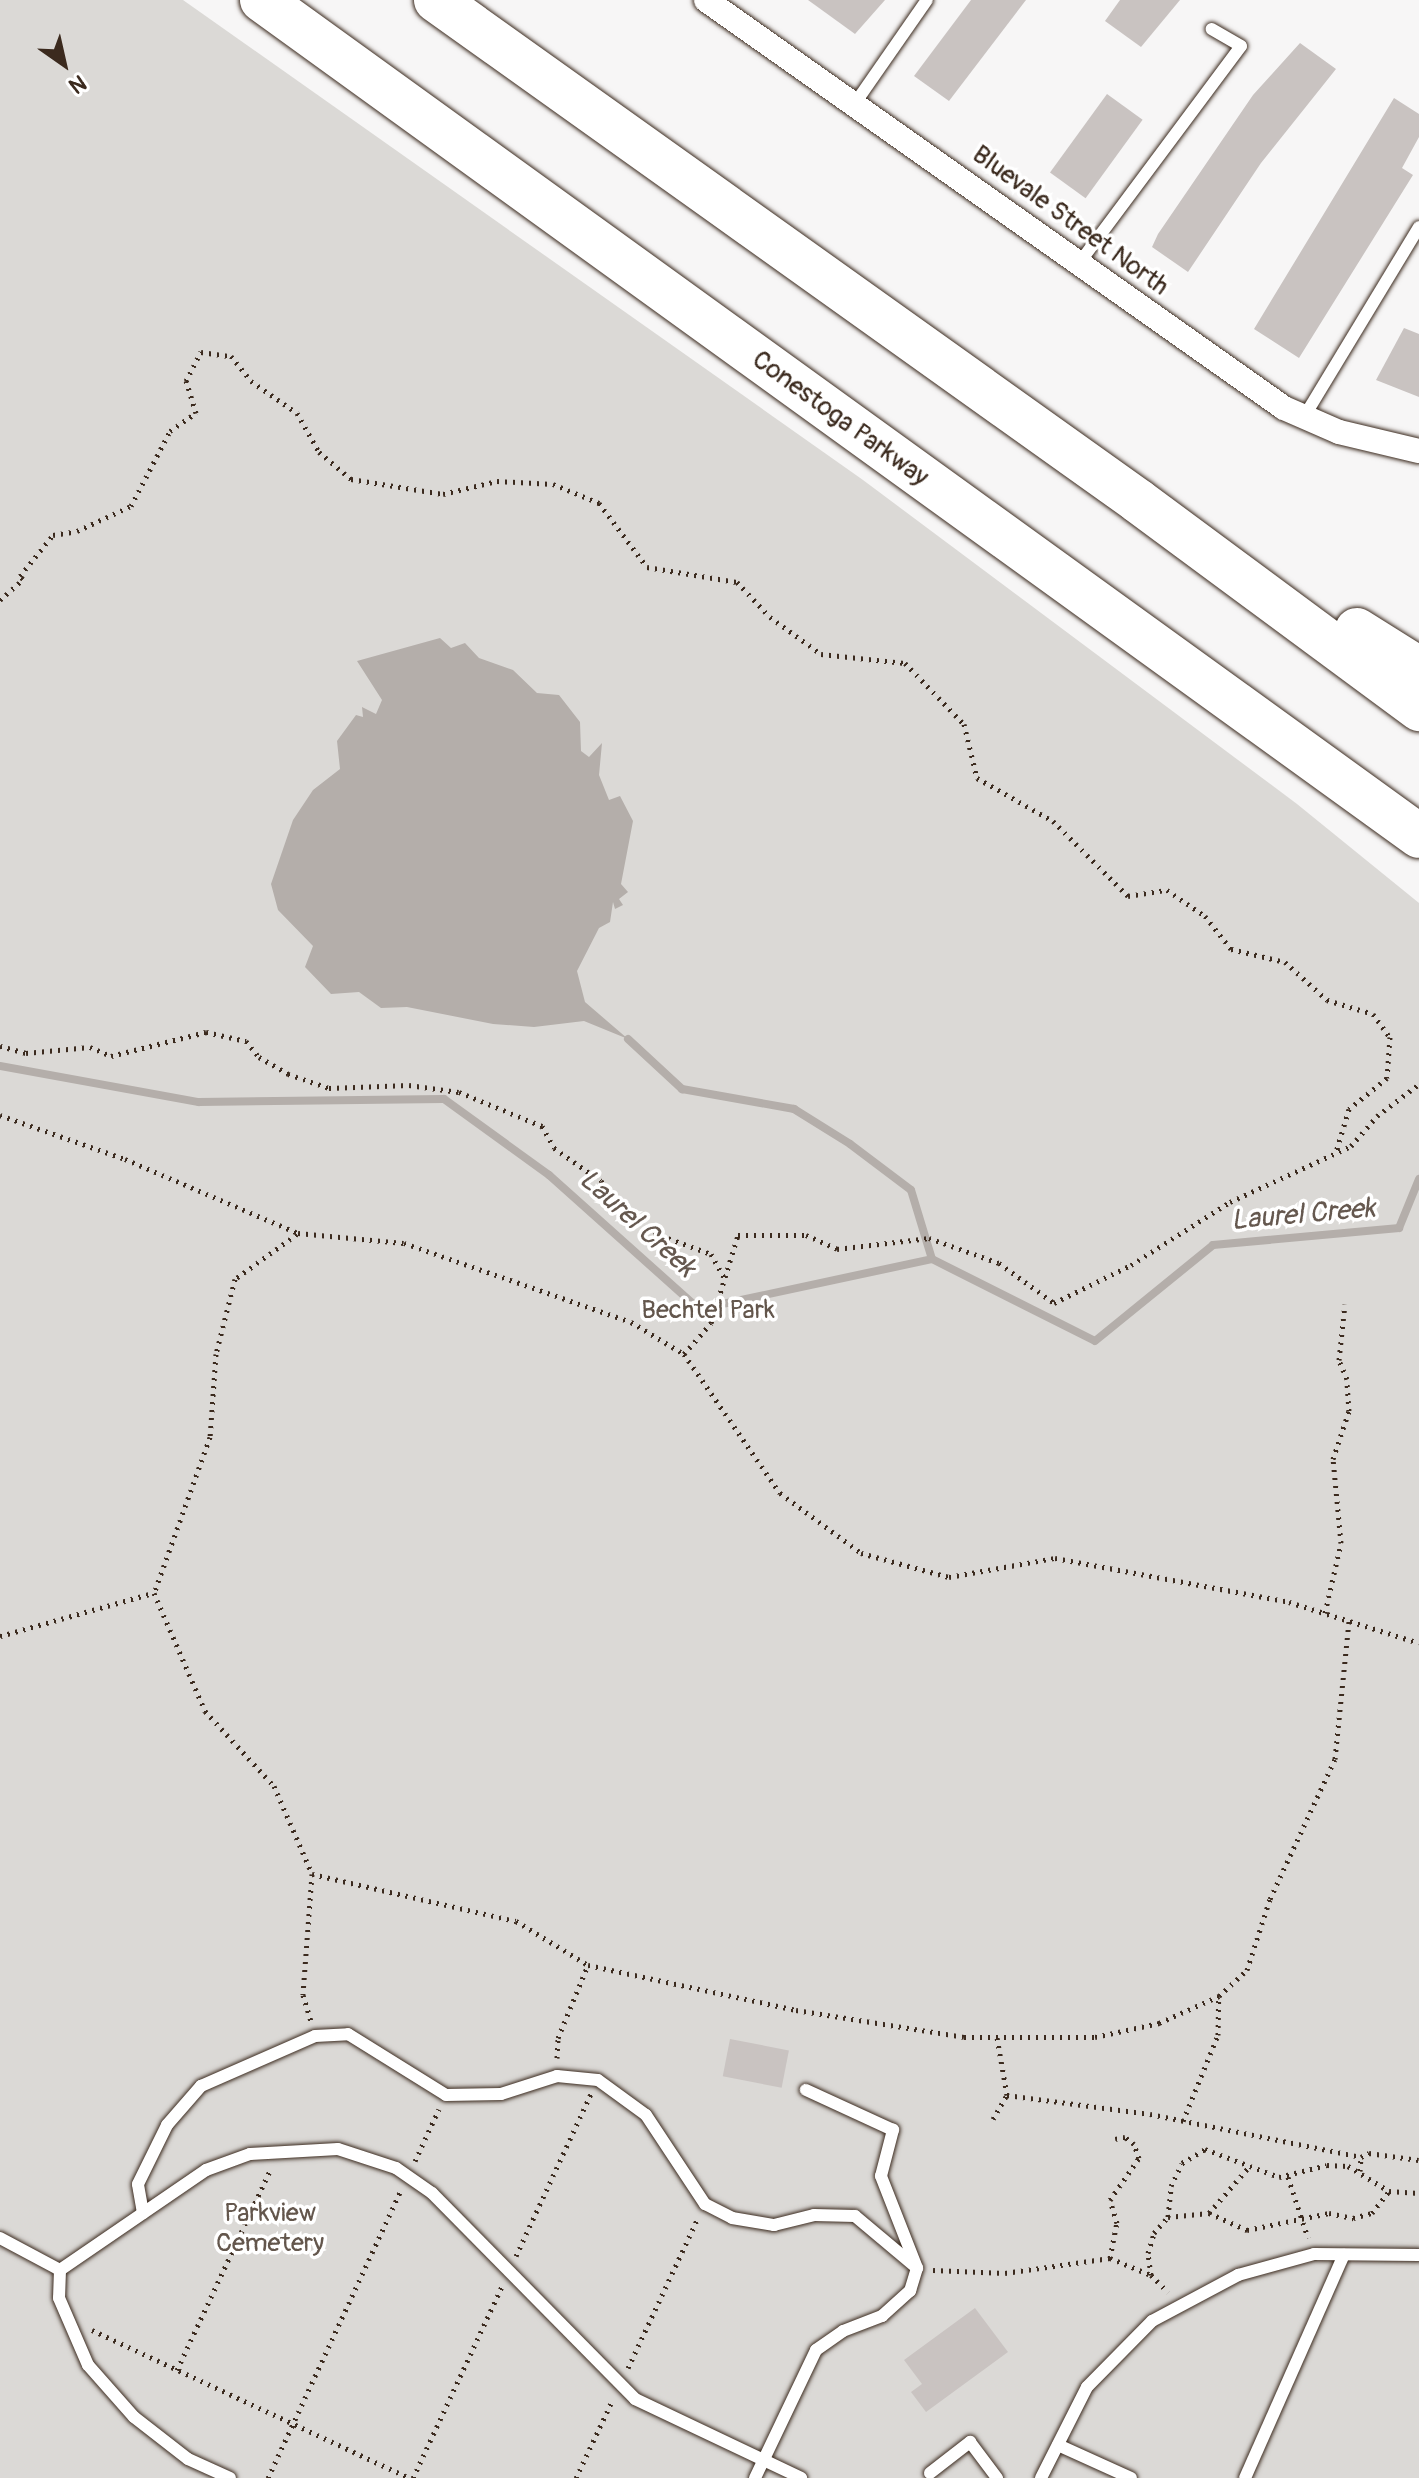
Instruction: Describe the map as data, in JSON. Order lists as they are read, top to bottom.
{
  "streets": {
    "highway": ["Conestoga Parkway"],
    "street": ["Bluevale Street North"]
  },
  "water": ["Laurel Creek"],
  "parks": ["Bechtel Park", "Parkview Cemetery"],
  "north": "bottom right"
}
